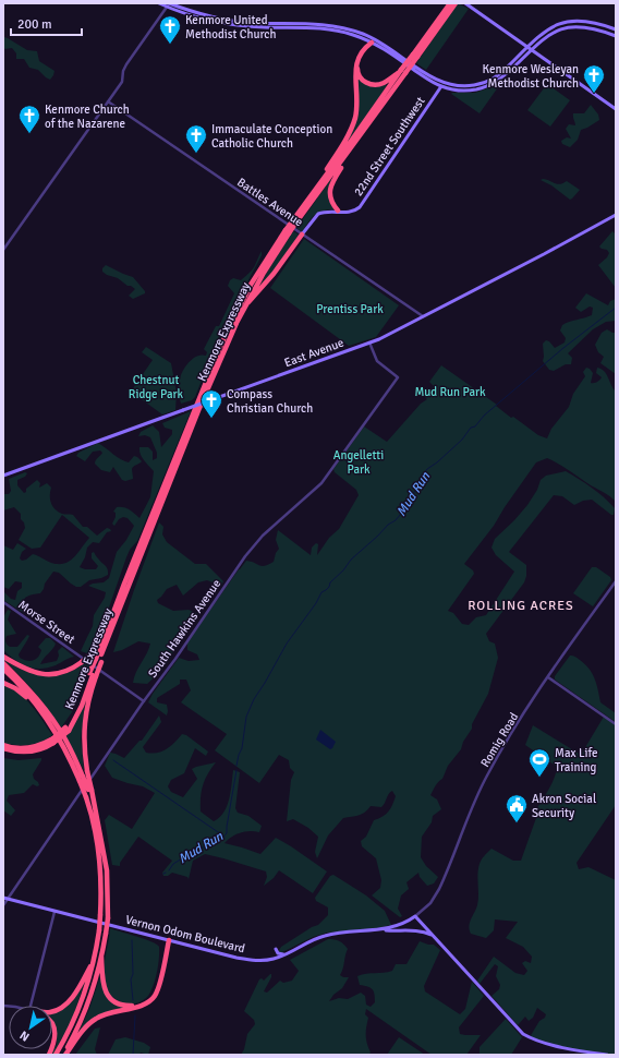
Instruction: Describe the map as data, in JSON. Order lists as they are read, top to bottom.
{
  "streets": {
    "highway": ["Kenmore Expressway"],
    "main road": ["22nd Street Southwest", "East Avenue", "Vernon Odom Boulevard"],
    "street": [
      "Battles Avenue",
      "Morse Street",
      "South Hawkins Avenue",
      "Romig Road"
    ]
  },
  "crossings": [
    ["22nd Street Southwest", "Battles Avenue"],
    ["Battles Avenue", "East Avenue"],
    ["East Avenue", "South Hawkins Avenue"],
    ["Morse Street", "South Hawkins Avenue"],
    ["South Hawkins Avenue", "Vernon Odom Boulevard"],
    ["Romig Road", "Vernon Odom Boulevard"]
  ],
  "districts": ["ROLLING ACRES"],
  "water": ["Mud Run"],
  "parks": [
    "Prentiss Park",
    "Chestnut Ridge Park",
    "Mud Run Park",
    "Angelletti Park"
  ],
  "places": {
    "church": [
      "Kenmore United Methodist Church",
      "Kenmore Wesleyan Methodist Church",
      "Kenmore Church of the Nazarene",
      "Immaculate Conception Catholic Church",
      "Compass Christian Church"
    ],
    "sports": ["Max Life Training"],
    "public building": ["Akron Social Security"]
  },
  "scale_bar": "200 m",
  "north": "bottom left"
}
